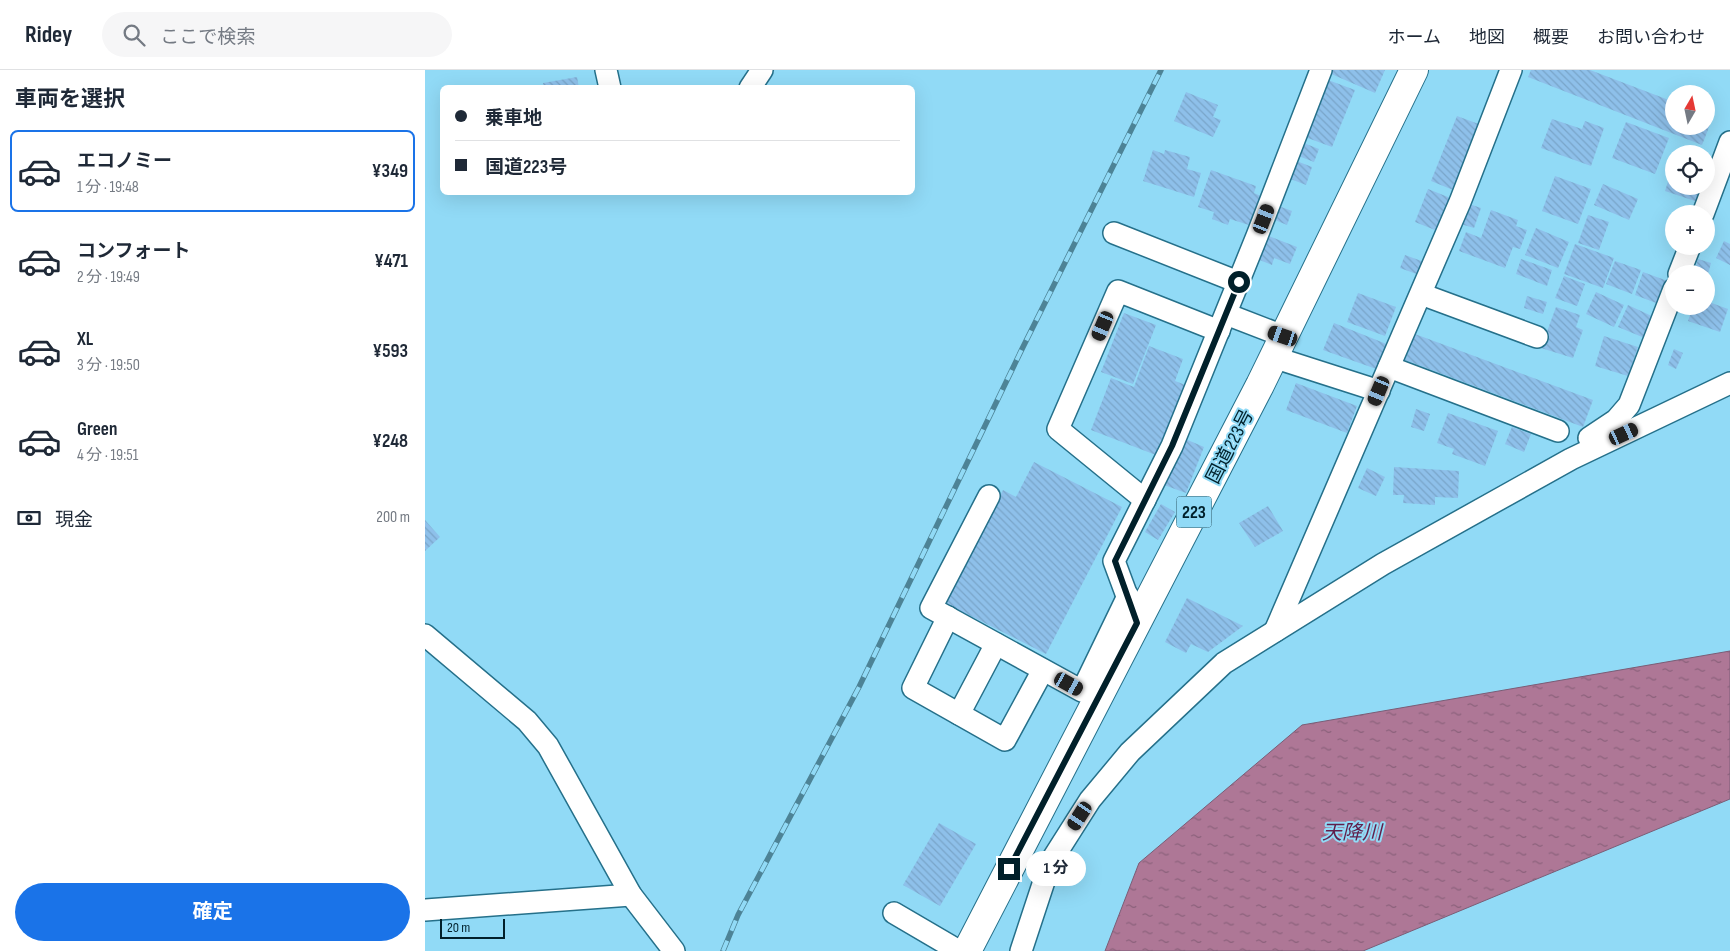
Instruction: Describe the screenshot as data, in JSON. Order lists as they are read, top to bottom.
{
  "streets": {
    "highway": ["国道223号", "223"]
  },
  "water": ["天降川"],
  "scale_bar": "20 m",
  "north": "top",
  "page": {
    "header": "Ridey",
    "search": "ここで検索",
    "nav": [
      "ホーム",
      "地図",
      "概要",
      "お問い合わせ"
    ],
    "heading": "車両を選択",
    "map_buttons": ["+", "−"],
    "banner": ["乗車地", "国道223号"],
    "list": [
      {
        "name": "エコノミー",
        "note": "1 分 · 19:48",
        "value": "¥349"
      },
      {
        "name": "コンフォート",
        "note": "2 分 · 19:49",
        "value": "¥471"
      },
      {
        "name": "XL",
        "note": "3 分 · 19:50",
        "value": "¥593"
      },
      {
        "name": "Green",
        "note": "4 分 · 19:51",
        "value": "¥248"
      }
    ],
    "pay": ["現金", "200 m"],
    "bubble": "1 分",
    "buttons": "確定",
    "scale": "20 m"
  }
}
